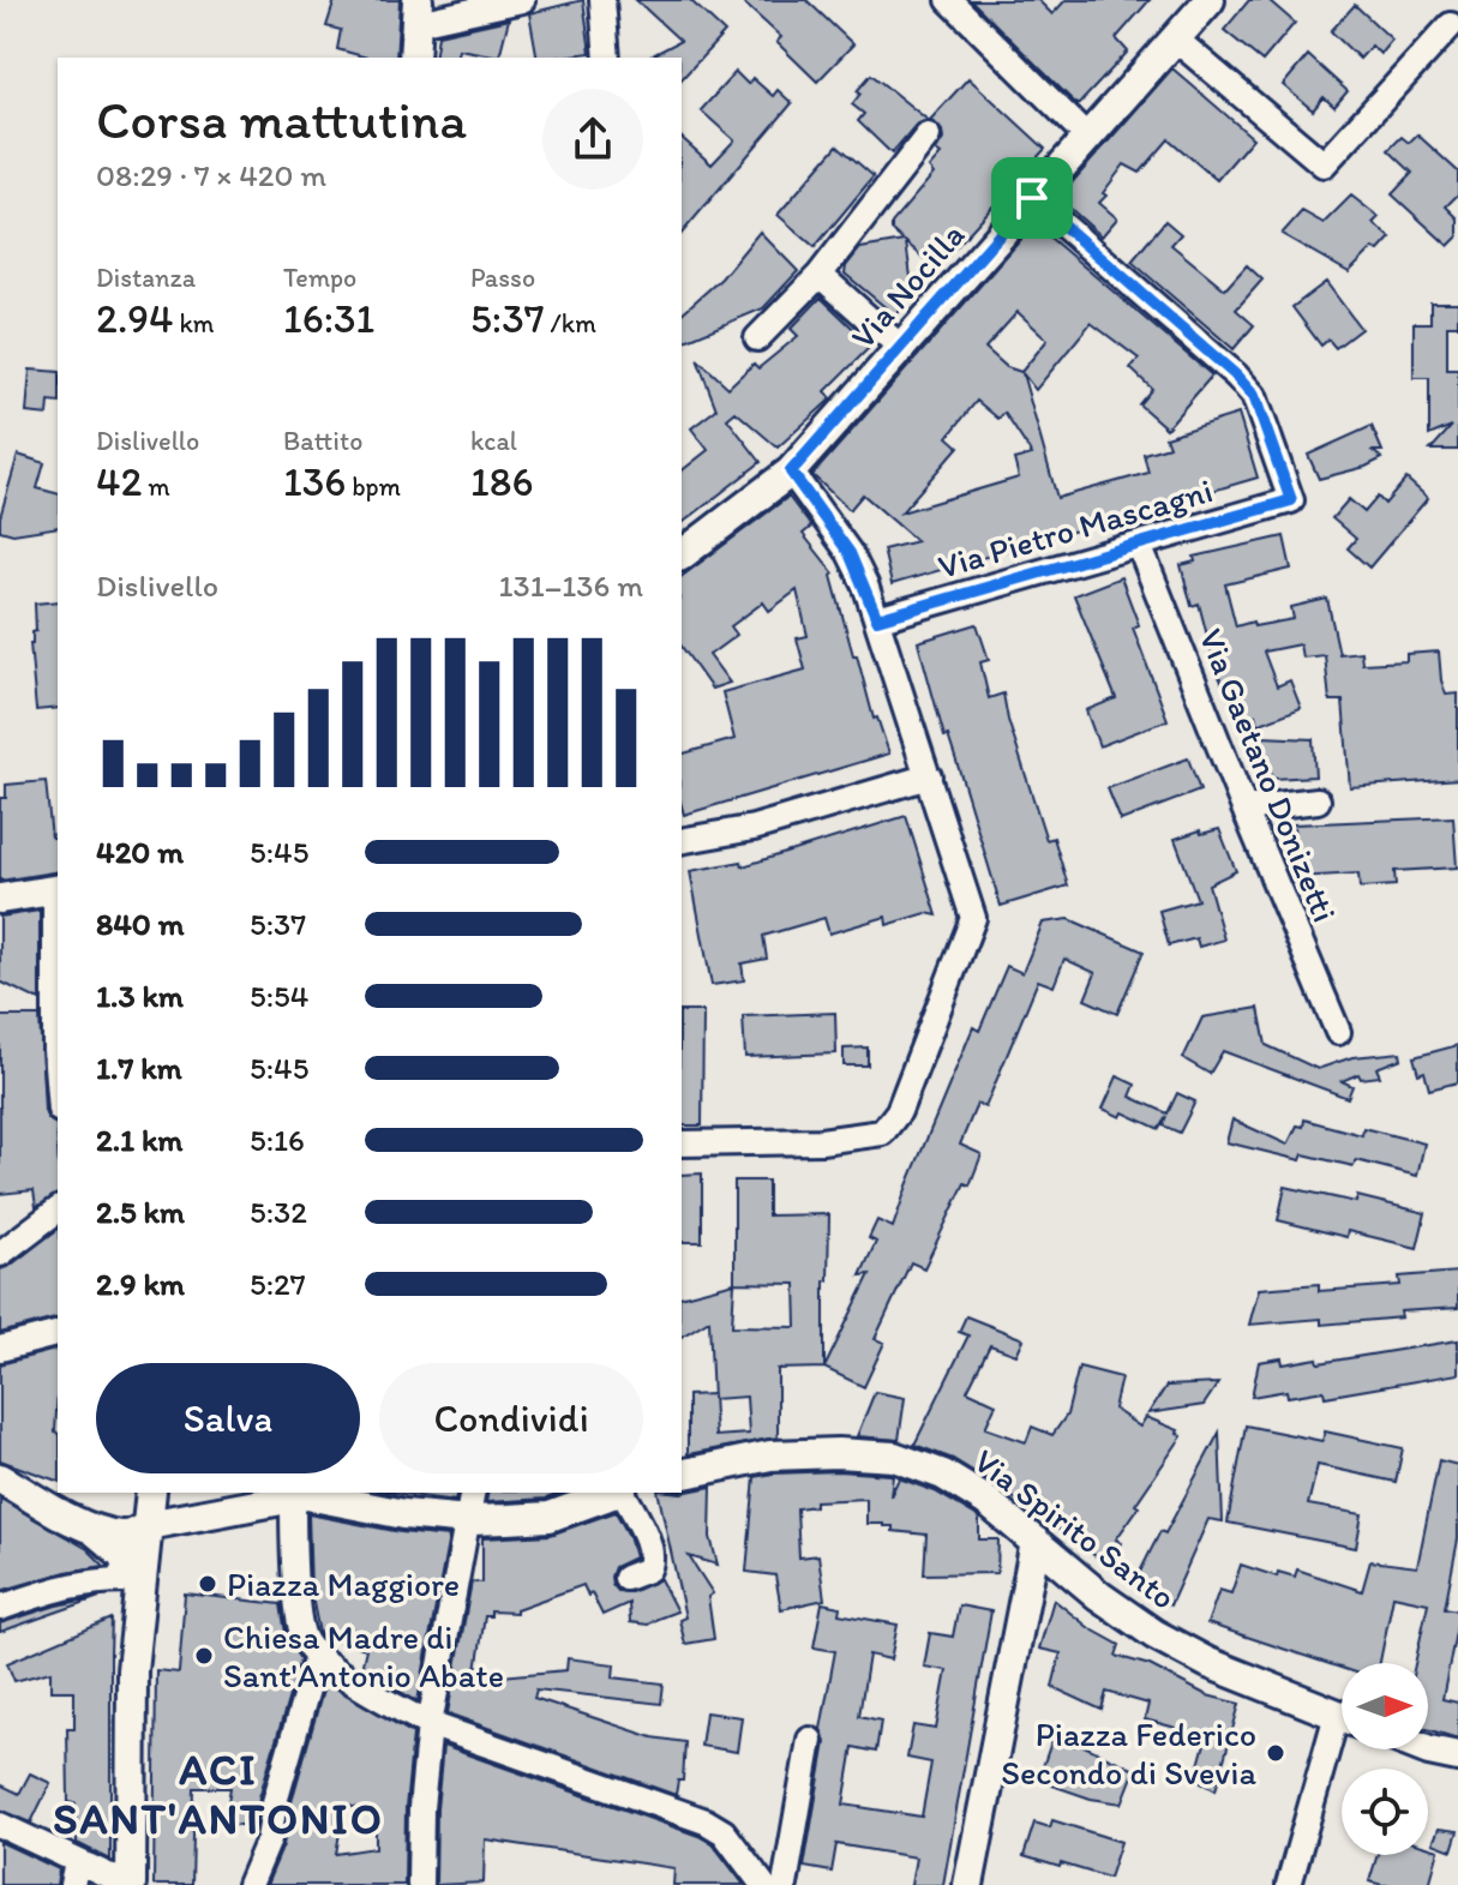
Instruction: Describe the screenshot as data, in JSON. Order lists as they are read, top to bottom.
{
  "streets": {
    "street": [
      "Via Nocilla",
      "Via Pietro Mascagni",
      "Via Gaetano Donizetti",
      "Via Spirito Santo"
    ]
  },
  "crossings": [
    ["Via Nocilla", "Via Pietro Mascagni"],
    ["Via Pietro Mascagni", "Via Gaetano Donizetti"]
  ],
  "districts": ["ACI SANT'ANTONIO"],
  "places": ["Piazza Maggiore", "Chiesa Madre di Sant'Antonio Abate", "Piazza Federico Secondo di Svevia"],
  "north": "right",
  "page": {
    "heading": ["Corsa mattutina", "08:29 · 7 × 420 m"],
    "stats": [
      ["Distanza", "2.94 km"],
      ["Tempo", "16:31"],
      ["Passo", "5:37 /km"],
      ["Dislivello", "42 m"],
      ["Battito", "136 bpm"],
      ["kcal", "186"]
    ],
    "chart": ["Dislivello", "131–136 m"],
    "list": [
      {
        "name": "420 m",
        "note": "5:45"
      },
      {
        "name": "840 m",
        "note": "5:37"
      },
      {
        "name": "1.3 km",
        "note": "5:54"
      },
      {
        "name": "1.7 km",
        "note": "5:45"
      },
      {
        "name": "2.1 km",
        "note": "5:16"
      },
      {
        "name": "2.5 km",
        "note": "5:32"
      },
      {
        "name": "2.9 km",
        "note": "5:27"
      }
    ],
    "buttons": ["Salva", "Condividi"]
  }
}
